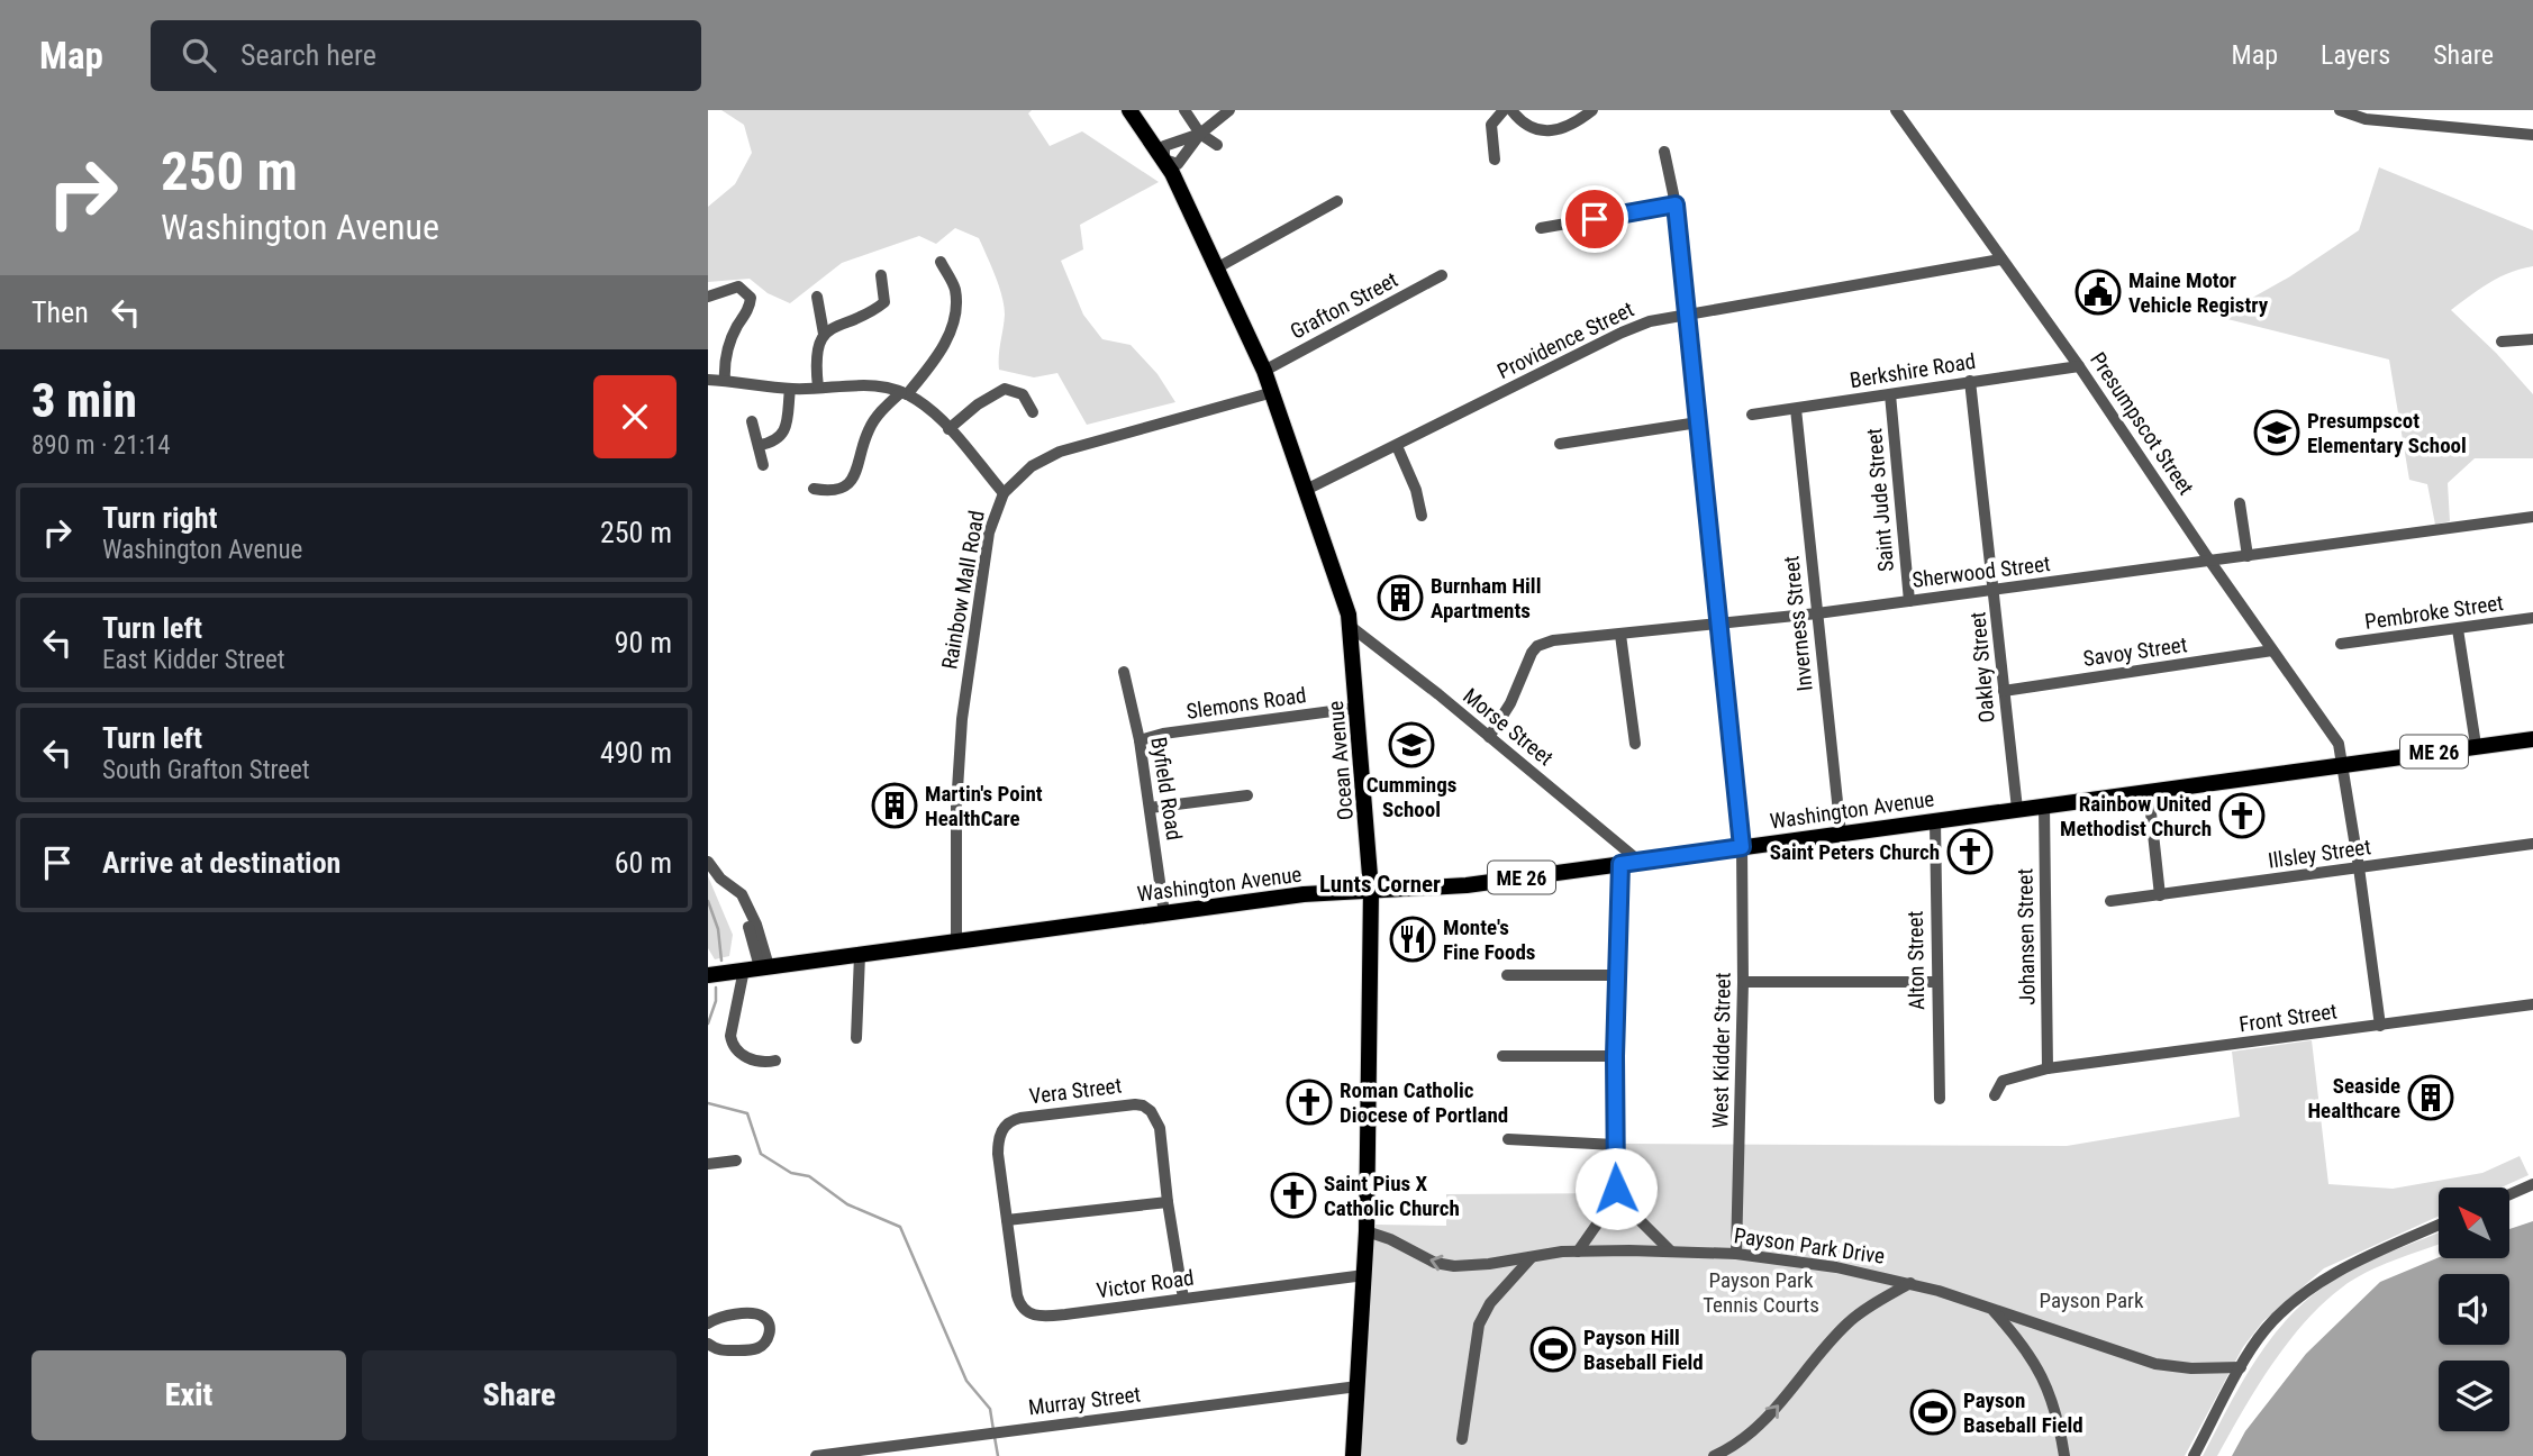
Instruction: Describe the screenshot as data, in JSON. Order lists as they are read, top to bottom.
{
  "streets": {
    "main road": ["ME 26", "Ocean Avenue", "Washington Avenue"],
    "street": [
      "Grafton Street",
      "Providence Street",
      "Berkshire Road",
      "Presumpscot Street",
      "Saint Jude Street",
      "Sherwood Street",
      "Rainbow Mall Road",
      "Pembroke Street",
      "Inverness Street",
      "Savoy Street",
      "Oakley Street",
      "Slemons Road",
      "Morse Street",
      "Byfield Road",
      "Illsley Street",
      "Johansen Street",
      "Alton Street",
      "Front Street",
      "West Kidder Street",
      "Vera Street",
      "Payson Park Drive",
      "Victor Road",
      "Murray Street"
    ]
  },
  "crossings": [
    ["Grafton Street", "Ocean Avenue"],
    ["Providence Street", "Presumpscot Street"],
    ["Providence Street", "Ocean Avenue"],
    ["Providence Street", "West Kidder Street"],
    ["Berkshire Road", "Presumpscot Street"],
    ["Berkshire Road", "Saint Jude Street"],
    ["Berkshire Road", "Inverness Street"],
    ["Berkshire Road", "Oakley Street"],
    ["Presumpscot Street", "Sherwood Street"],
    ["Presumpscot Street", "Savoy Street"],
    ["Presumpscot Street", "Washington Avenue"],
    ["Presumpscot Street", "Illsley Street"],
    ["Presumpscot Street", "Front Street"],
    ["Saint Jude Street", "Sherwood Street"],
    ["Sherwood Street", "Inverness Street"],
    ["Sherwood Street", "Oakley Street"],
    ["Sherwood Street", "Morse Street"],
    ["Sherwood Street", "West Kidder Street"],
    ["Rainbow Mall Road", "Ocean Avenue"],
    ["Rainbow Mall Road", "Washington Avenue"],
    ["Inverness Street", "Washington Avenue"],
    ["Savoy Street", "Oakley Street"],
    ["Oakley Street", "Washington Avenue"],
    ["Slemons Road", "Ocean Avenue"],
    ["Slemons Road", "Byfield Road"],
    ["Morse Street", "Ocean Avenue"],
    ["Morse Street", "Washington Avenue"],
    ["Ocean Avenue", "Washington Avenue"],
    ["Ocean Avenue", "Payson Park Drive"],
    ["Ocean Avenue", "Victor Road"],
    ["Ocean Avenue", "Murray Street"],
    ["Byfield Road", "Washington Avenue"],
    ["Washington Avenue", "Johansen Street"],
    ["Washington Avenue", "Alton Street"],
    ["Washington Avenue", "West Kidder Street"],
    ["Johansen Street", "Front Street"],
    ["West Kidder Street", "Payson Park Drive"],
    ["Vera Street", "Victor Road"]
  ],
  "districts": ["Lunts Corner"],
  "parks": ["Payson Park Tennis Courts", "Payson Park"],
  "places": {
    "public building": ["Maine Motor Vehicle Registry"],
    "school or university": ["Presumpscot Elementary School", "Cummings School"],
    "building": ["Burnham Hill Apartments", "Martin's Point HealthCare", "Seaside Healthcare"],
    "church": [
      "Rainbow United Methodist Church",
      "Saint Peters Church",
      "Roman Catholic Diocese of Portland",
      "Saint Pius X Catholic Church"
    ],
    "restaurant": ["Monte's Fine Foods"],
    "sports": ["Payson Hill Baseball Field", "Payson Baseball Field"]
  },
  "north": "top left",
  "page": {
    "header": "Map",
    "search": "Search here",
    "nav": ["Map", "Layers", "Share"],
    "turn": ["250 m", "Washington Avenue"],
    "then": "Then",
    "heading": ["3 min", "890 m · 21:14"],
    "list": [
      {
        "name": "Turn right",
        "note": "Washington Avenue",
        "value": "250 m"
      },
      {
        "name": "Turn left",
        "note": "East Kidder Street",
        "value": "90 m"
      },
      {
        "name": "Turn left",
        "note": "South Grafton Street",
        "value": "490 m"
      },
      {
        "name": "Arrive at destination",
        "value": "60 m"
      }
    ],
    "buttons": ["Exit", "Share"]
  }
}
